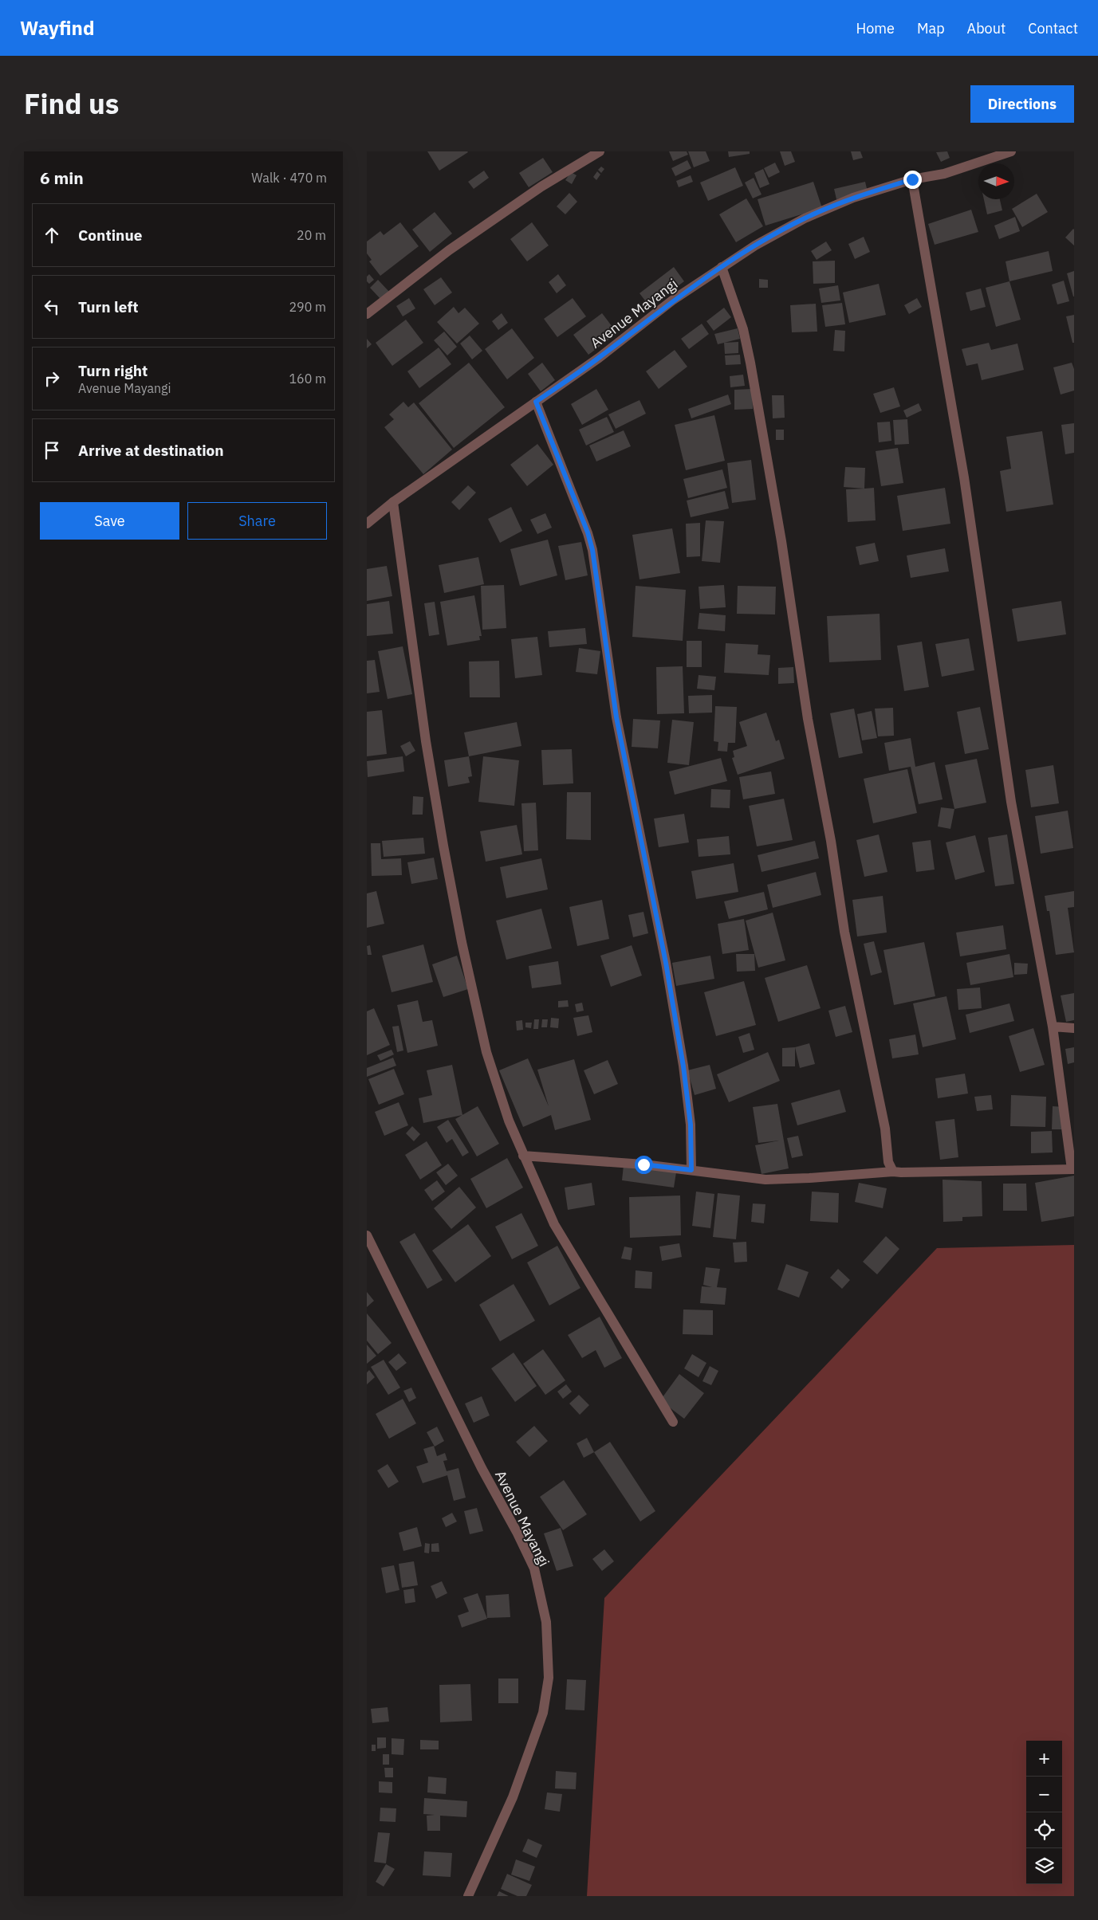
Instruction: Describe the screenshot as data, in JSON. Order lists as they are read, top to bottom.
{
  "streets": {
    "street": ["Avenue Mayangi"]
  },
  "north": "right",
  "page": {
    "header": "Wayfind",
    "nav": [
      "Home",
      "Map",
      "About",
      "Contact"
    ],
    "title": "Find us",
    "buttons": [
      "Directions",
      ["Save", "Share"]
    ],
    "heading": ["6 min", "Walk · 470 m"],
    "list": [
      ["Continue", "20 m"],
      ["Turn left", "290 m"],
      ["Turn right", "Avenue Mayangi", "160 m"],
      "Arrive at destination"
    ],
    "map_buttons": ["+", "−"]
  }
}
